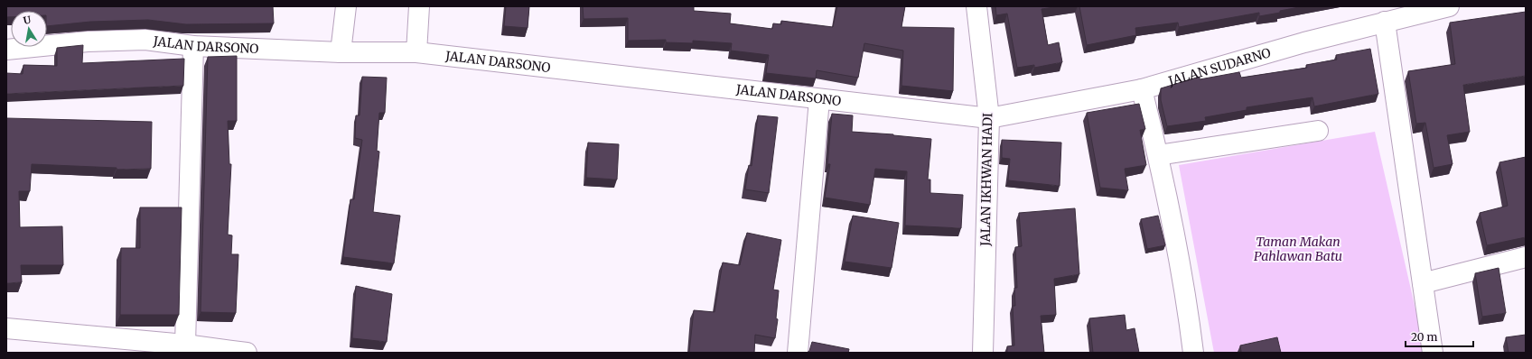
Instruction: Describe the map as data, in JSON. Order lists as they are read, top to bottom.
{
  "streets": {
    "street": ["JALAN DARSONO", "JALAN SUDARNO", "JALAN IKHWAN HADI"]
  },
  "crossings": [
    ["JALAN DARSONO", "JALAN SUDARNO"],
    ["JALAN DARSONO", "JALAN IKHWAN HADI"],
    ["JALAN SUDARNO", "JALAN IKHWAN HADI"]
  ],
  "parks": ["Taman Makan Pahlawan Batu"],
  "scale_bar": "20 m",
  "north": "top"
}
